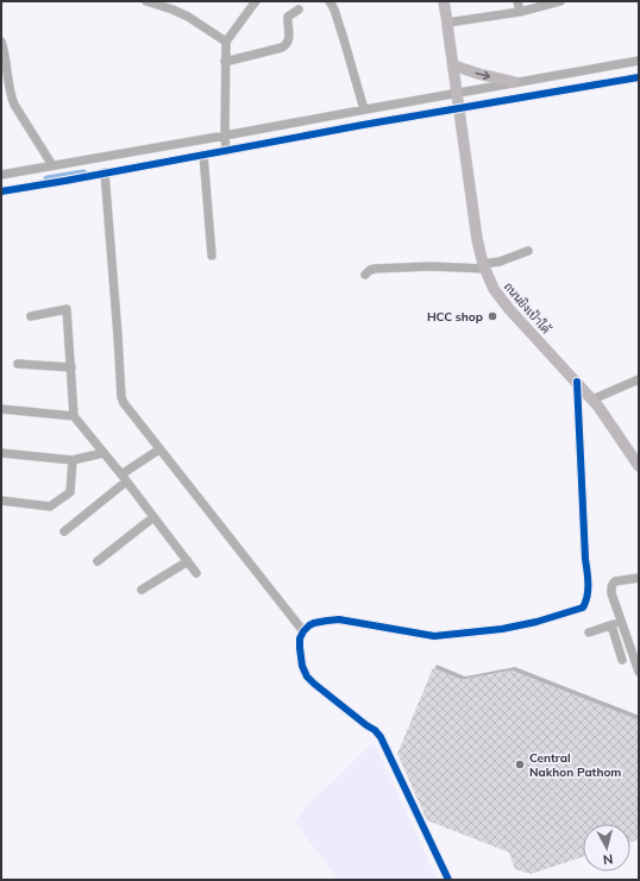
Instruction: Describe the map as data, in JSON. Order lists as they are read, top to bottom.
{
  "streets": {
    "main road": ["ถนนยิงเป้าใต้"]
  },
  "places": ["HCC shop", "Central Nakhon Pathom"],
  "north": "bottom"
}
